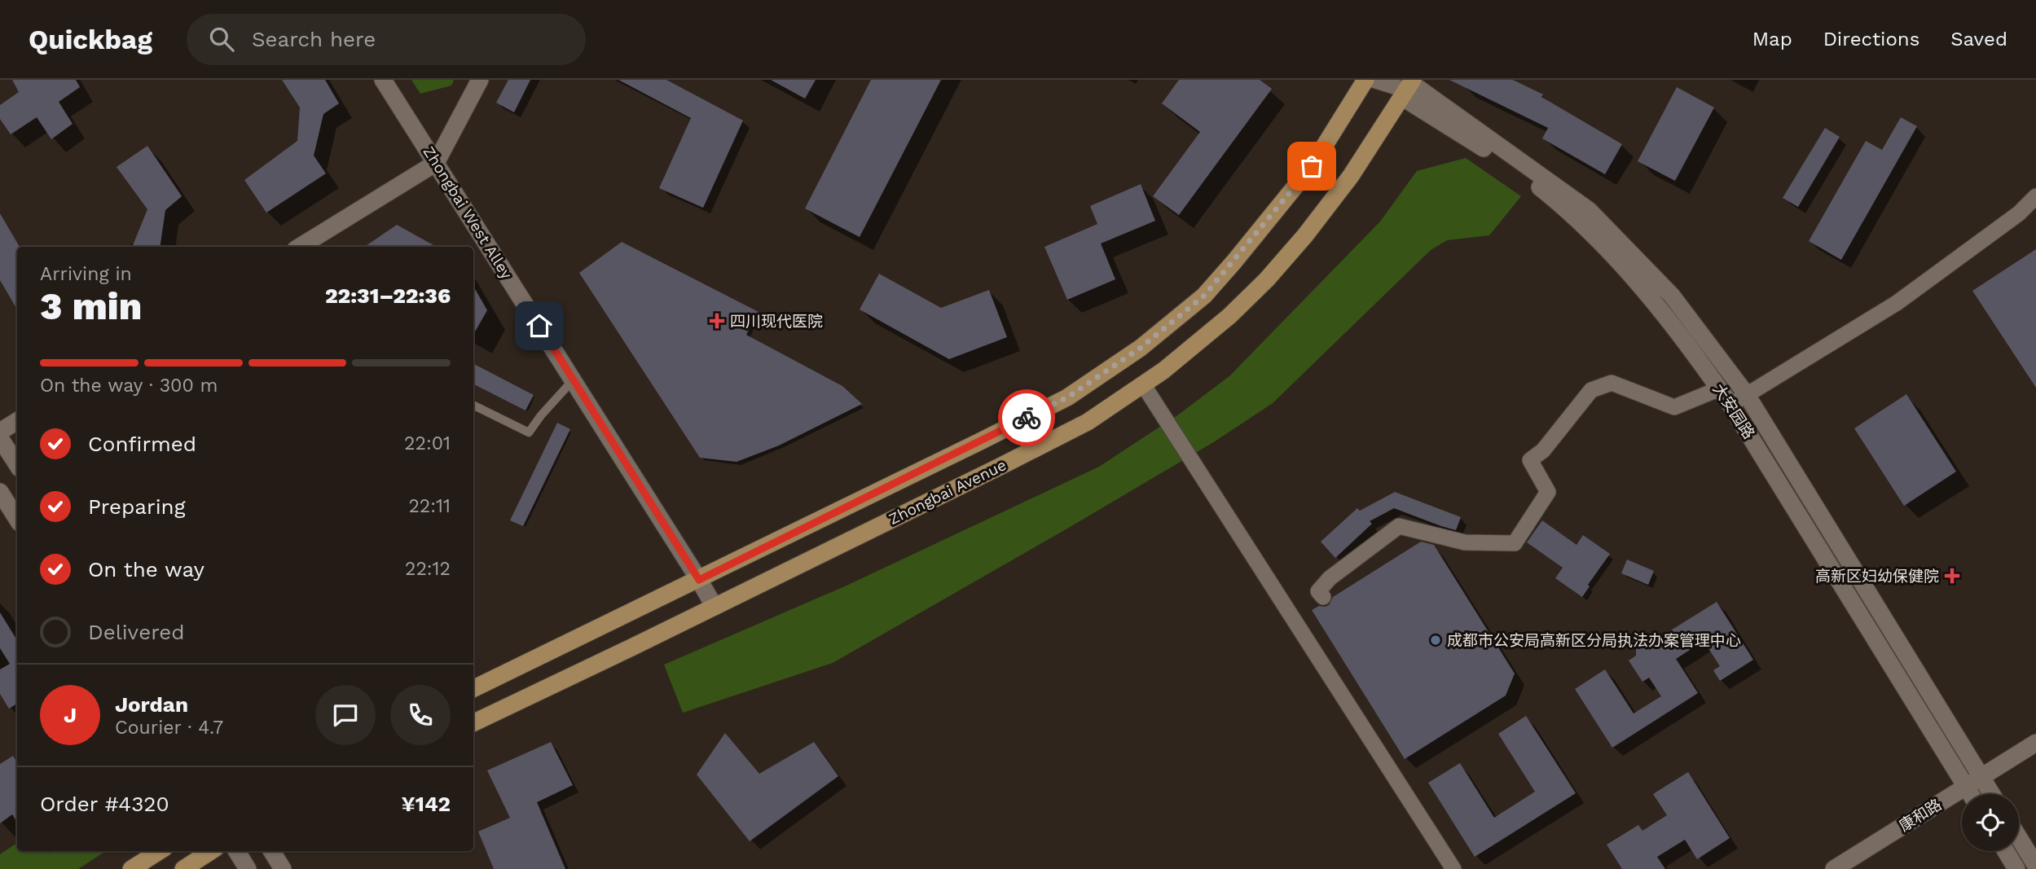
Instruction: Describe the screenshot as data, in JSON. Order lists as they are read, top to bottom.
{
  "streets": {
    "main road": ["Zhongbai Avenue"],
    "street": ["Zhongbai West Alley", "大安园路", "康和路"]
  },
  "crossings": [
    ["Zhongbai West Alley", "Zhongbai Avenue"],
    ["大安园路", "Zhongbai Avenue"],
    ["大安园路", "康和路"]
  ],
  "places": {
    "health": ["四川现代医院", "高新区妇幼保健院"],
    "other": ["成都市公安局高新区分局执法办案管理中心"]
  },
  "page": {
    "header": "Quickbag",
    "search": "Search here",
    "nav": ["Map", "Directions", "Saved"],
    "heading": ["3 min", "Arriving in", "22:31–22:36"],
    "panel": [
      "Jordan",
      "Courier · 4.7",
      "Order #4320",
      "¥142"
    ],
    "bar": "On the way · 300 m",
    "list": [
      ["Confirmed", "22:01"],
      ["Preparing", "22:11"],
      ["On the way", "22:12"],
      "Delivered"
    ],
    "round": "J"
  }
}
